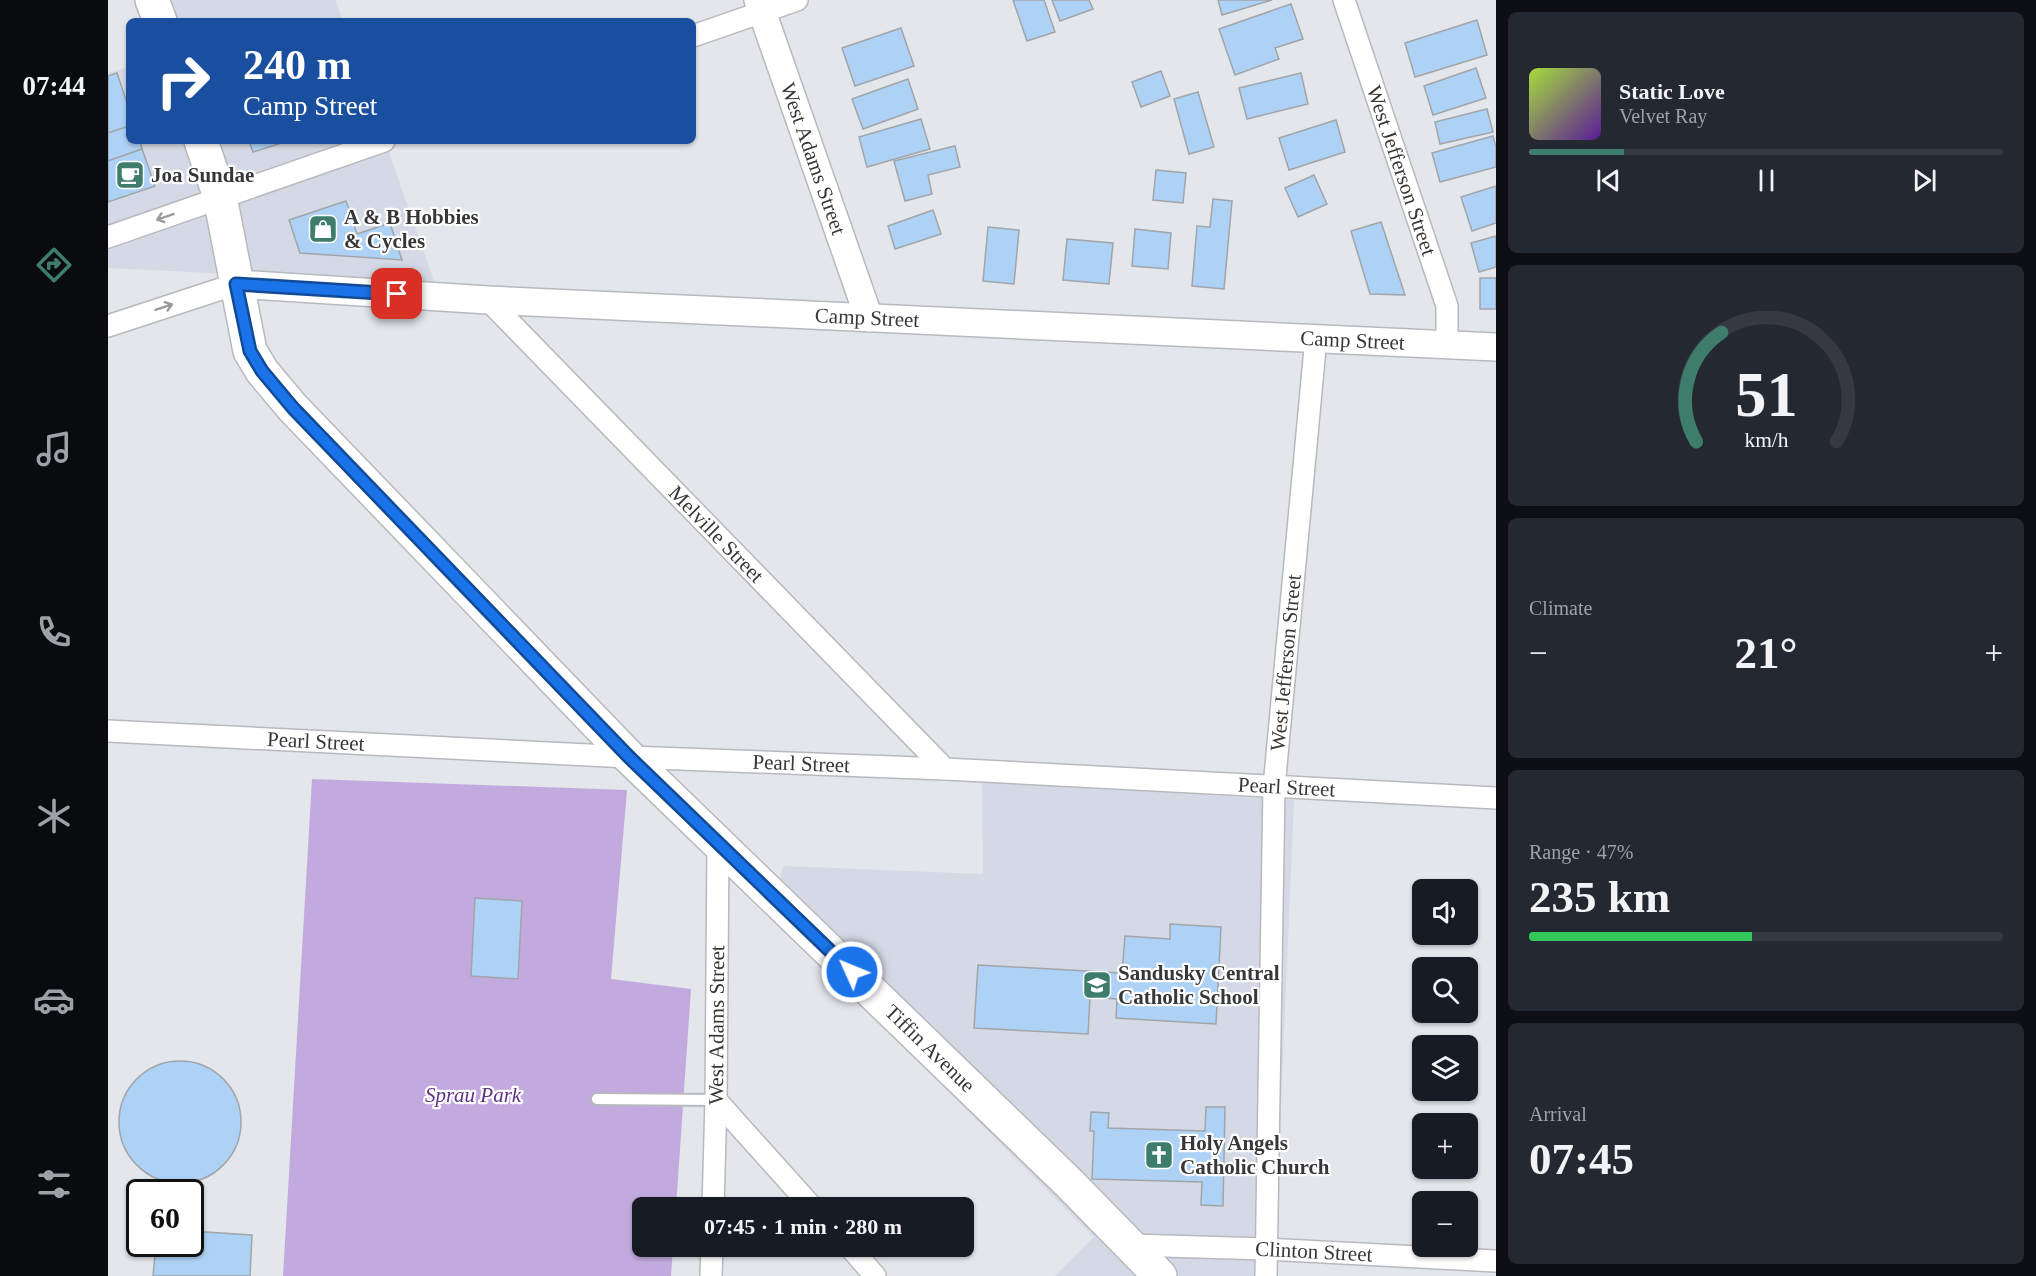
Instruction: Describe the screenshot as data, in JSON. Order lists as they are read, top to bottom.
{
  "streets": {
    "main road": ["Tiffin Avenue"],
    "street": [
      "West Adams Street",
      "West Jefferson Street",
      "Camp Street",
      "Melville Street",
      "Pearl Street",
      "Clinton Street"
    ]
  },
  "crossings": [
    ["West Adams Street", "Camp Street"],
    ["West Adams Street", "Tiffin Avenue"],
    ["West Jefferson Street", "Camp Street"],
    ["West Jefferson Street", "Pearl Street"],
    ["West Jefferson Street", "Clinton Street"],
    ["Camp Street", "Melville Street"],
    ["Camp Street", "Tiffin Avenue"],
    ["Melville Street", "Pearl Street"],
    ["Pearl Street", "Tiffin Avenue"],
    ["Tiffin Avenue", "Clinton Street"]
  ],
  "parks": ["Sprau Park"],
  "places": {
    "cafe": ["Joa Sundae"],
    "shop": ["A & B Hobbies & Cycles"],
    "school or university": ["Sandusky Central Catholic School"],
    "church": ["Holy Angels Catholic Church"]
  },
  "page": {
    "tabs": "07:44",
    "turn": ["240 m", "Camp Street"],
    "song": ["Static Love", "Velvet Ray"],
    "tile": [
      "Climate",
      ["Range · 47%", "235 km"],
      ["Arrival", "07:45"]
    ],
    "heat": ["−", "21°", "+"],
    "map_buttons": ["+", "−"],
    "limit": "60",
    "trip": "07:45 · 1 min · 280 m",
    "gauge": ["51", "km/h"]
  }
}
